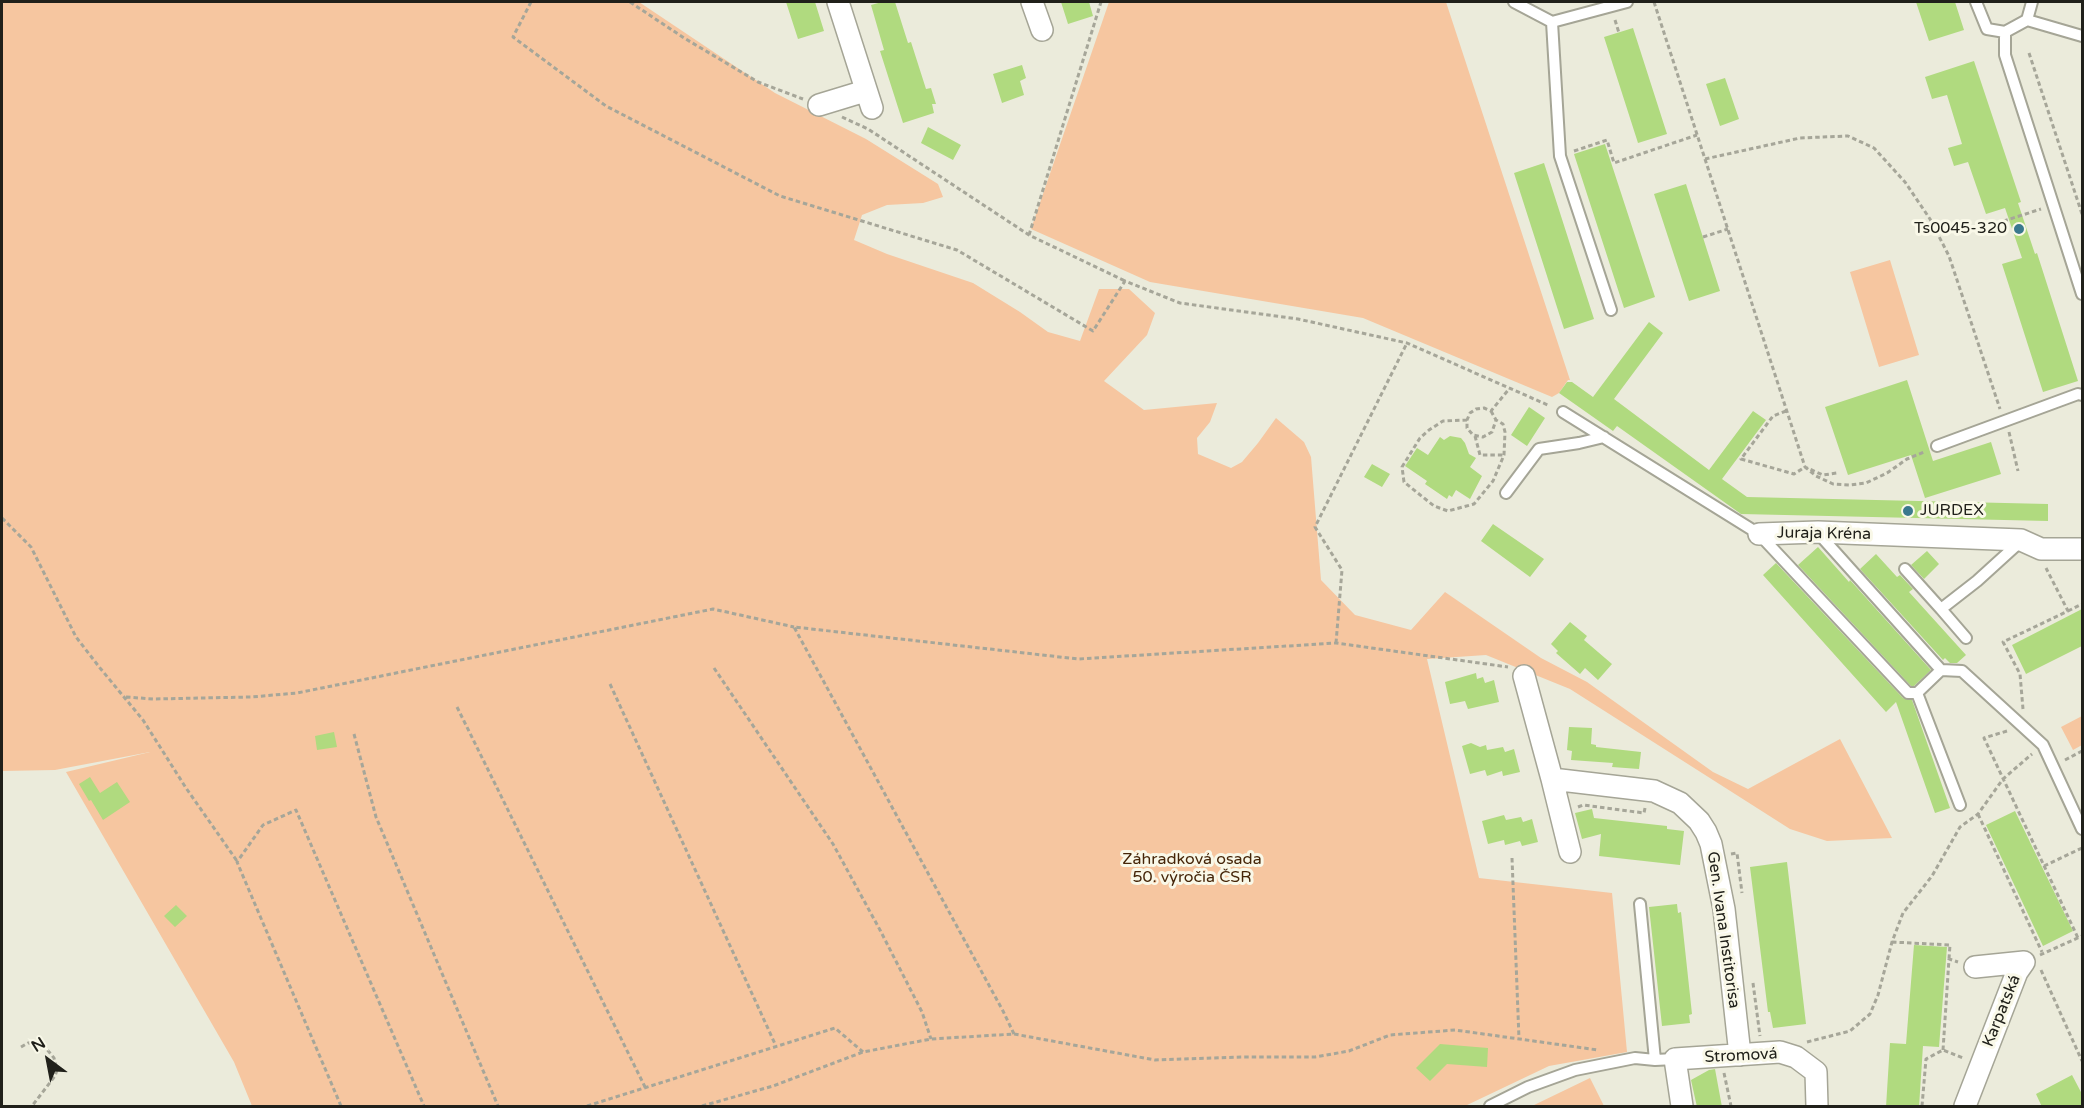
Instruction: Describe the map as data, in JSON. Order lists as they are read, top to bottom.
{
  "streets": {
    "street": [
      "Juraja Kréna",
      "Gen. Ivana Institorisa",
      "Karpatská",
      "Stromová"
    ]
  },
  "crossings": [
    ["Gen. Ivana Institorisa", "Stromová"]
  ],
  "parks": ["Záhradková osada 50. výročia ČSR"],
  "places": ["Ts0045-320", "JURDEX"],
  "north": "top left"
}
